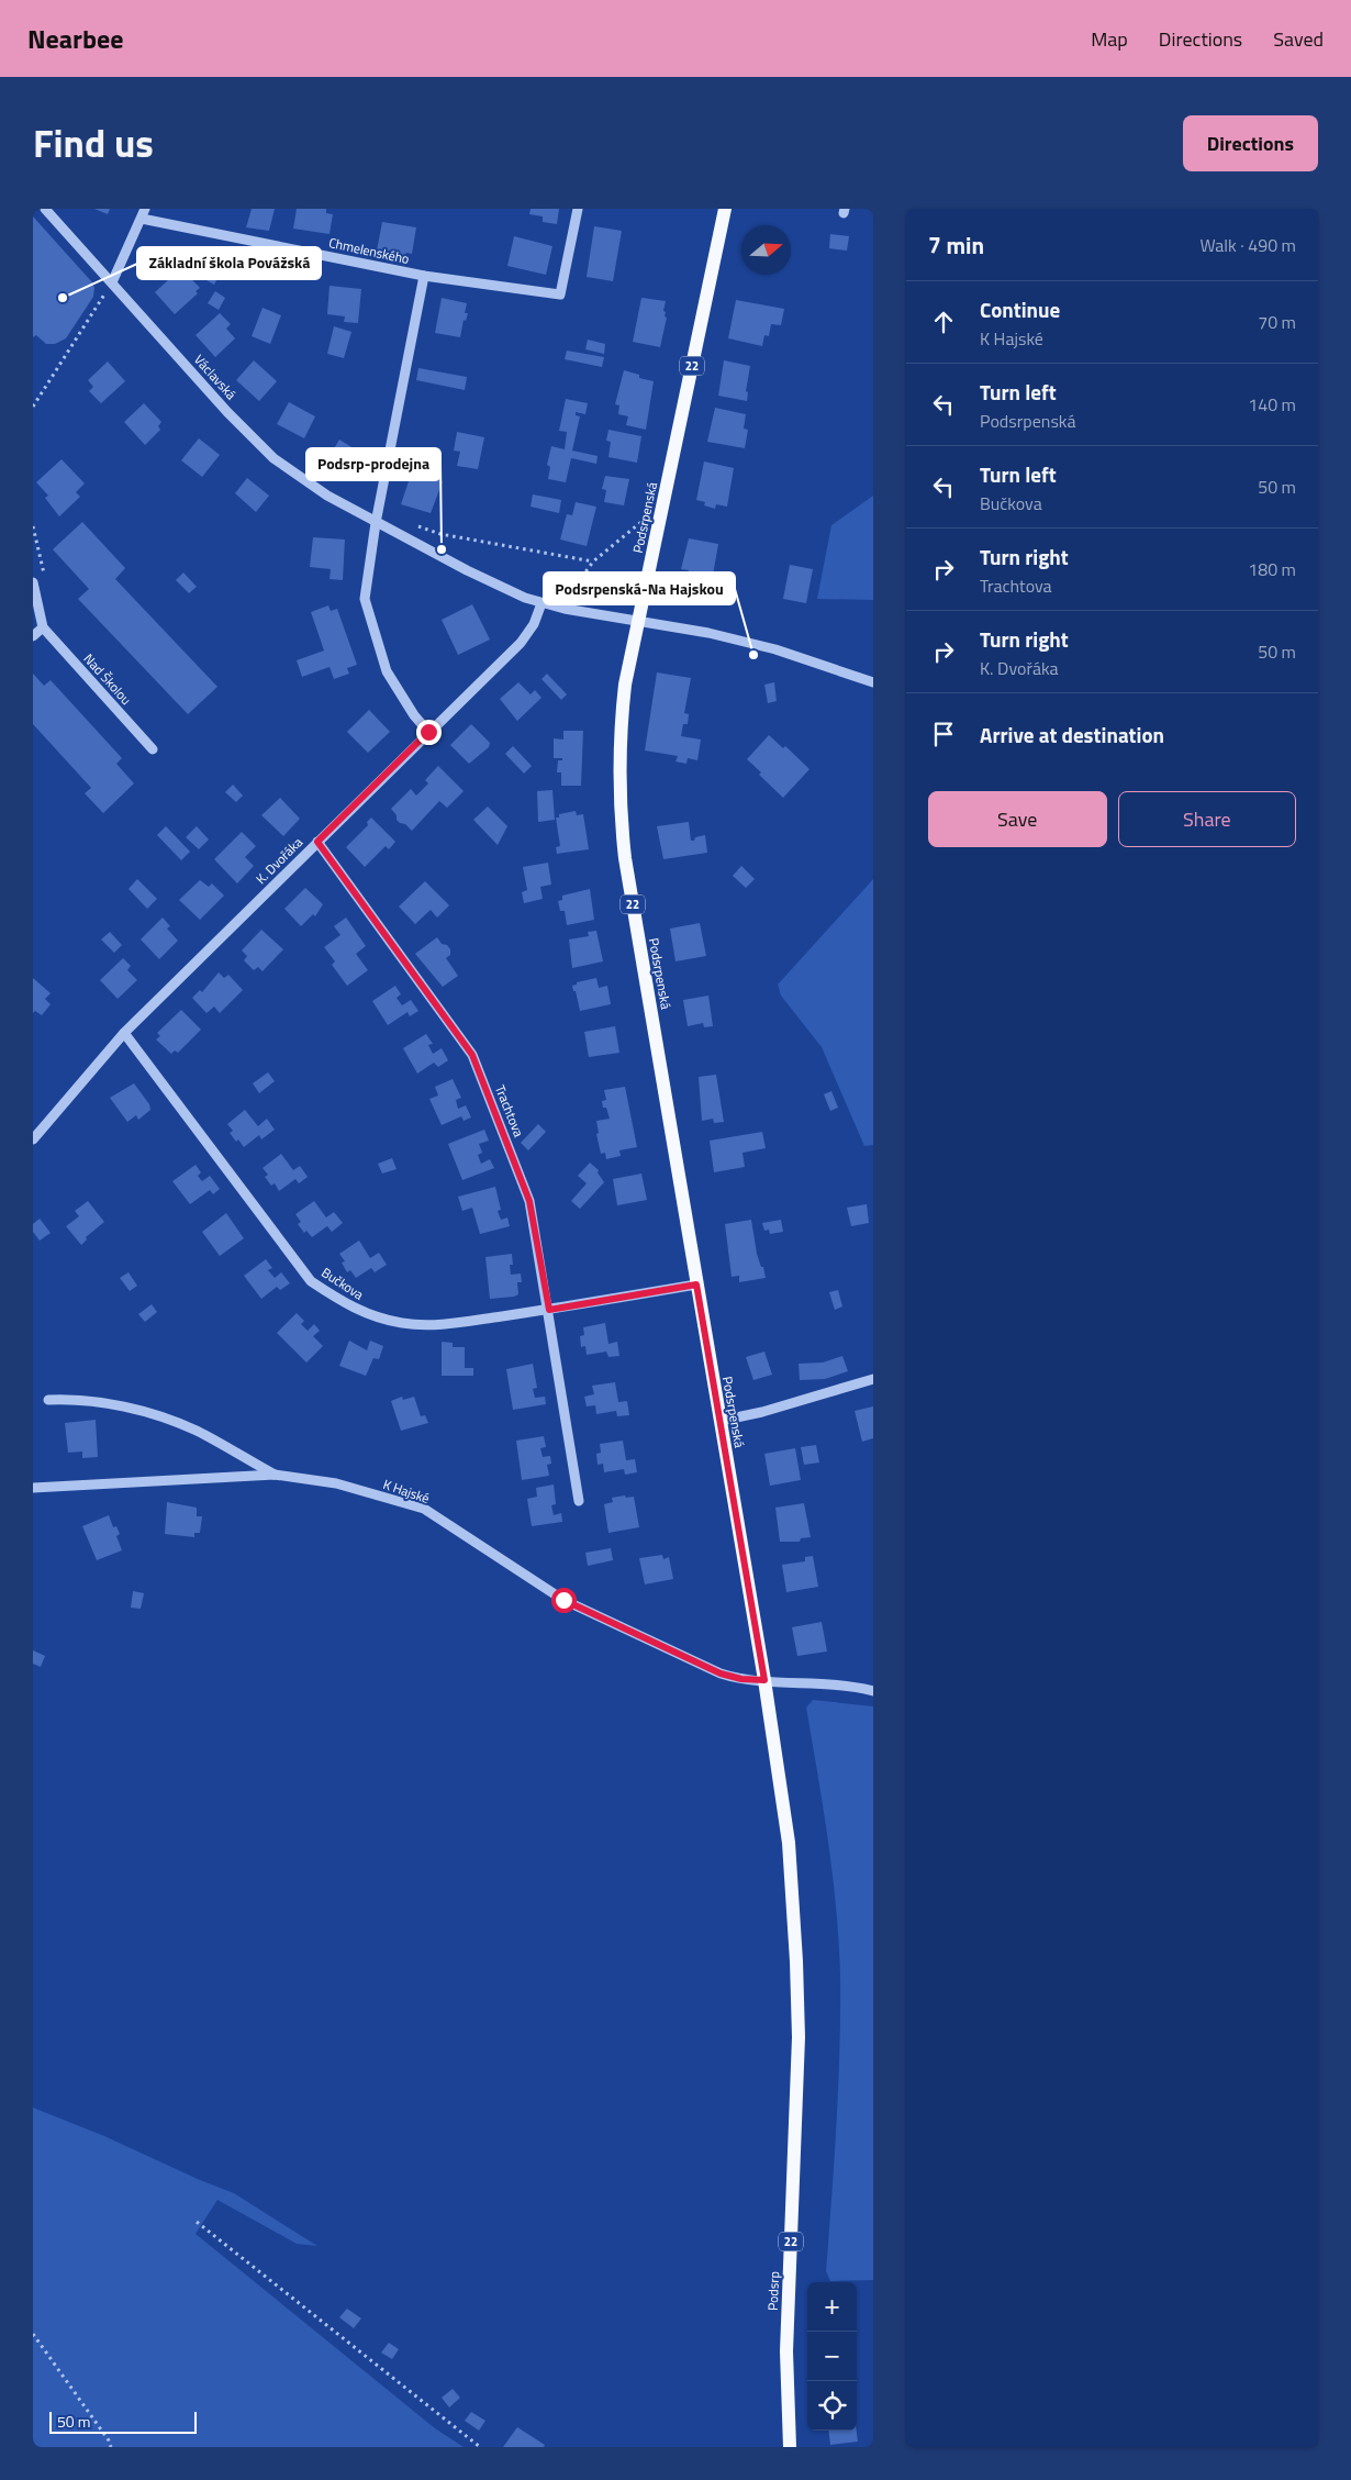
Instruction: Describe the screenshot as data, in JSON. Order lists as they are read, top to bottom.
{
  "streets": {
    "main road": ["22", "Podsrpenská", "Podsrp"],
    "street": [
      "Chmelenského",
      "Václavská",
      "Nad Školou",
      "K. Dvořáka",
      "Trachtova",
      "Bučkova",
      "K Hajské"
    ]
  },
  "crossings": [
    ["Václavská", "Podsrpenská"],
    ["Václavská", "K. Dvořáka"],
    ["Podsrpenská", "Bučkova"],
    ["Podsrpenská", "K Hajské"],
    ["Podsrpenská", "Podsrp"],
    ["K. Dvořáka", "Trachtova"],
    ["K. Dvořáka", "Bučkova"],
    ["Trachtova", "Bučkova"],
    ["K Hajské", "Podsrp"]
  ],
  "places": ["Základní škola Povážská", "Podsrp-prodejna", "Podsrpenská-Na Hajskou"],
  "scale_bar": "50 m",
  "north": "right",
  "page": {
    "header": "Nearbee",
    "nav": ["Map", "Directions", "Saved"],
    "title": "Find us",
    "buttons": [
      "Directions",
      ["Save", "Share"]
    ],
    "heading": ["7 min", "Walk · 490 m"],
    "list": [
      ["Continue", "K Hajské", "70 m"],
      ["Turn left", "Podsrpenská", "140 m"],
      ["Turn left", "Bučkova", "50 m"],
      ["Turn right", "Trachtova", "180 m"],
      ["Turn right", "K. Dvořáka", "50 m"],
      "Arrive at destination"
    ],
    "map_buttons": ["+", "−"],
    "scale": "50 m"
  }
}
